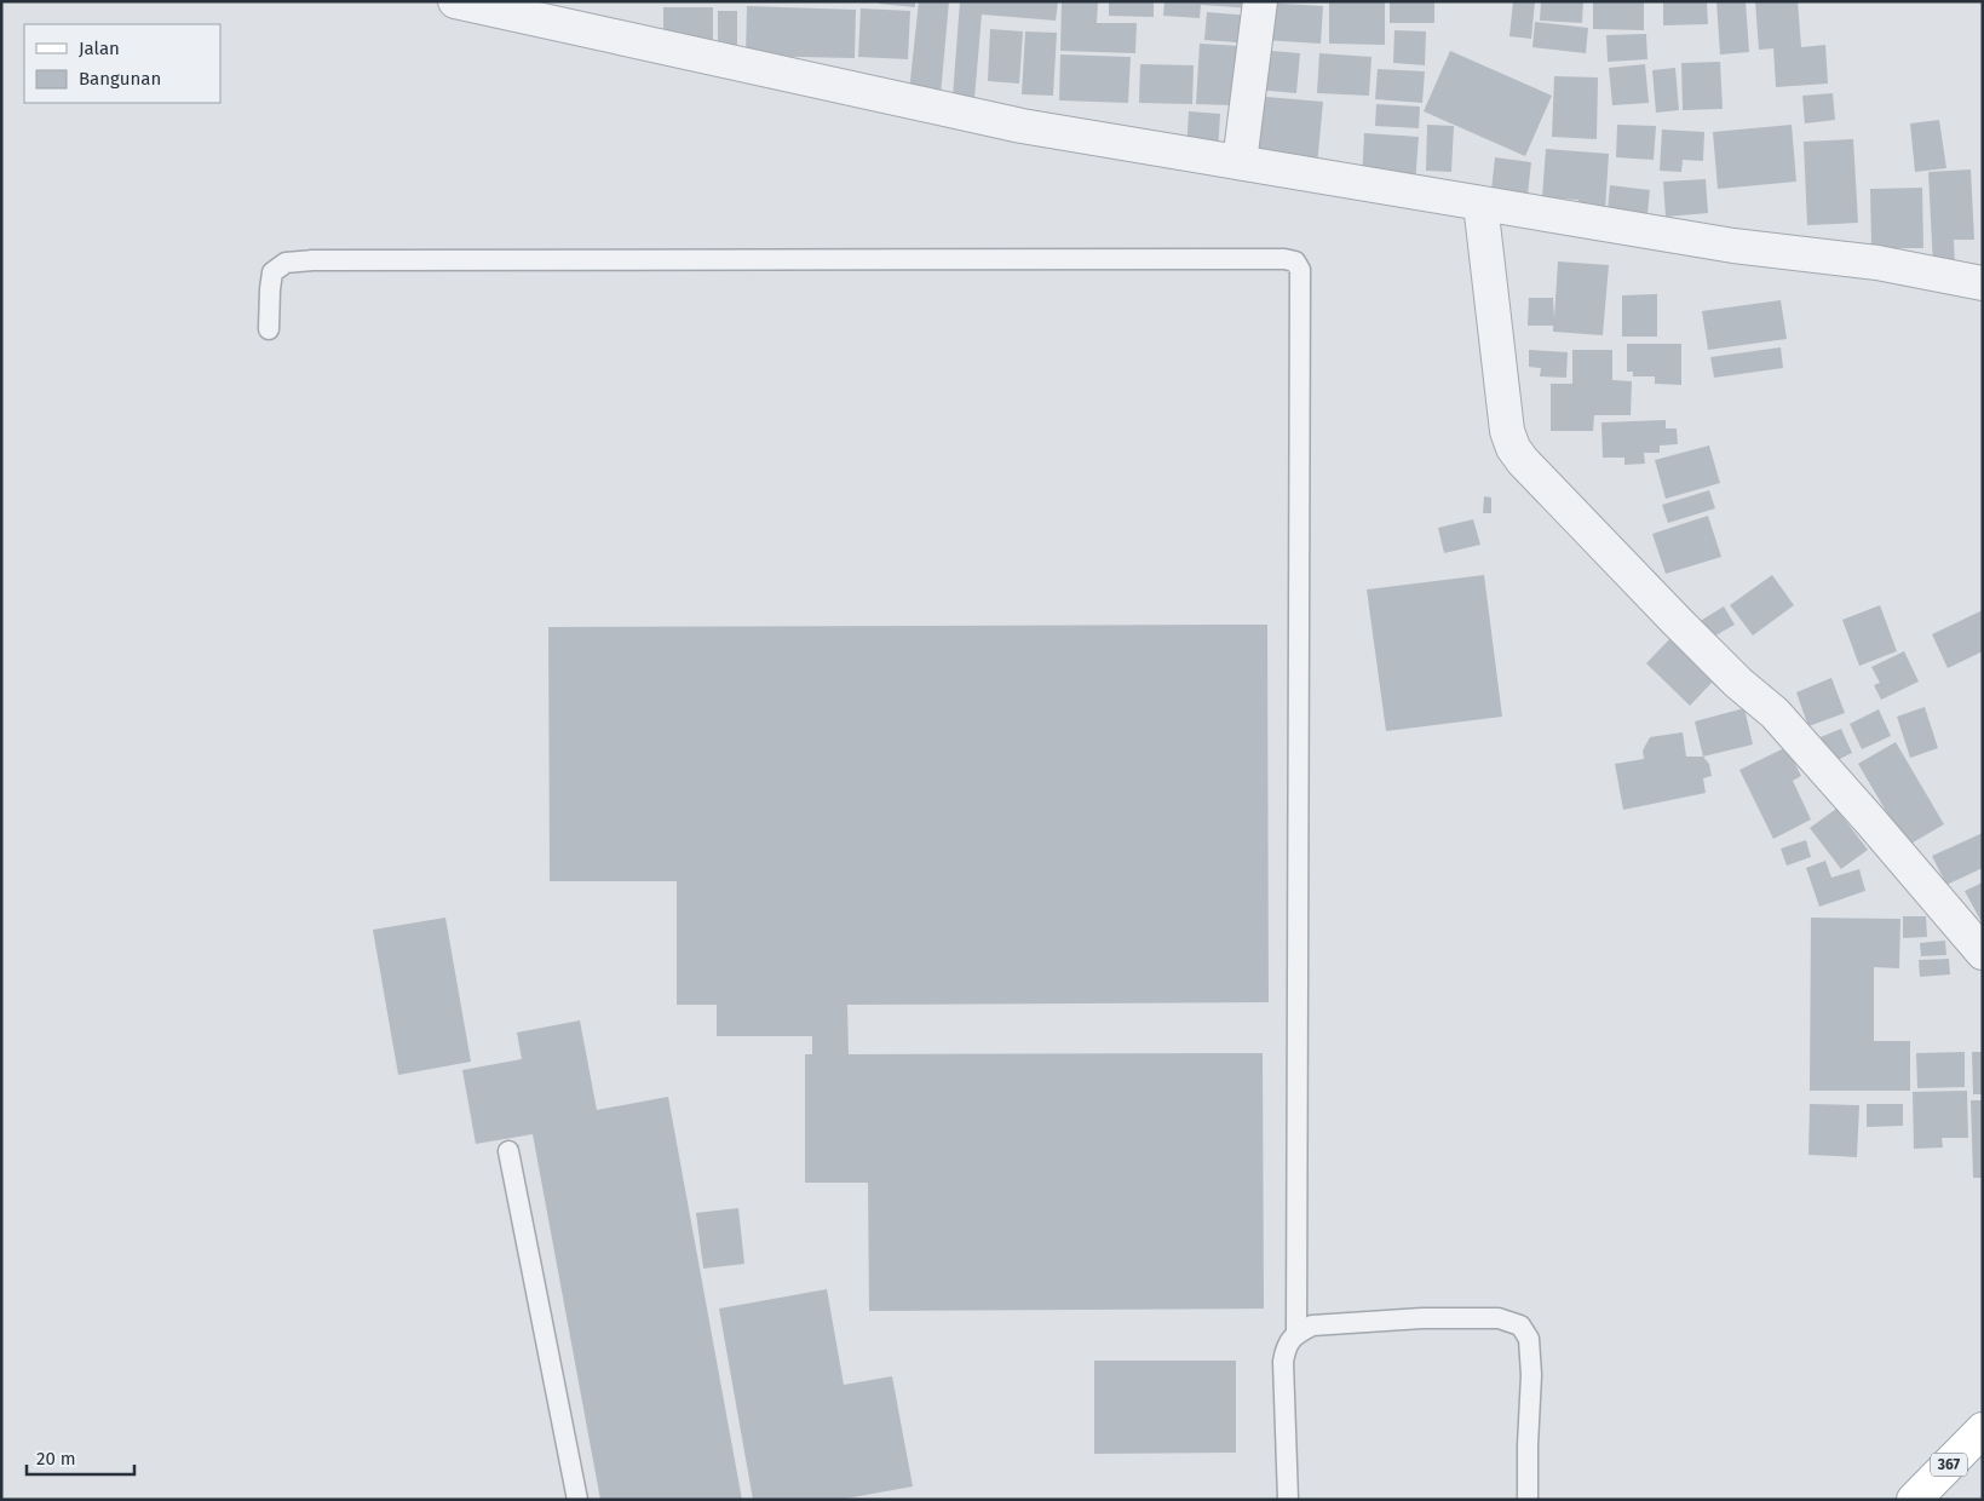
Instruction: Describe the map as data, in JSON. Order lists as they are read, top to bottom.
{
  "streets": {
    "main road": ["367"]
  },
  "legend": ["Jalan", "Bangunan"],
  "scale_bar": "20 m"
}
